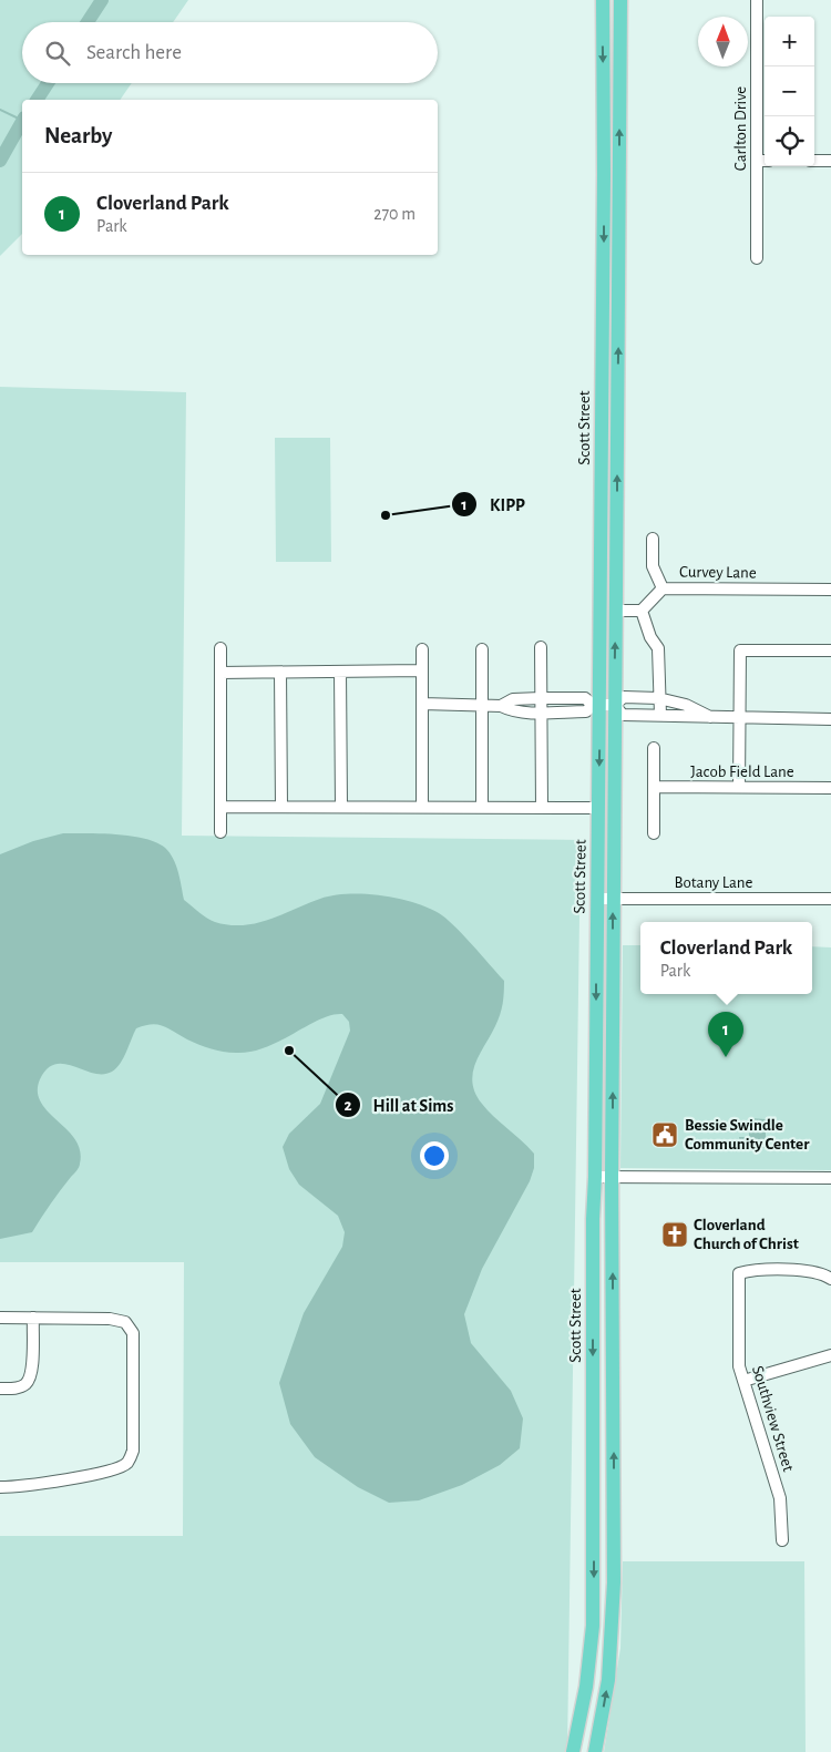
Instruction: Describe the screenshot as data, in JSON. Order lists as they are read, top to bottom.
{
  "streets": {
    "main road": ["Scott Street"],
    "street": [
      "Carlton Drive",
      "Curvey Lane",
      "Jacob Field Lane",
      "Botany Lane",
      "Southview Street"
    ]
  },
  "crossings": [
    ["Scott Street", "Botany Lane"]
  ],
  "places": {
    "other": ["KIPP", "Hill at Sims"],
    "public building": ["Bessie Swindle Community Center"],
    "church": ["Cloverland Church of Christ"]
  },
  "north": "top",
  "page": {
    "map_buttons": ["+", "−"],
    "search": "Search here",
    "heading": "Nearby",
    "list": [
      {
        "mark": "1",
        "name": "Cloverland Park",
        "note": "Park",
        "value": "270 m"
      }
    ],
    "popup": ["Cloverland Park", "Park"],
    "pins": "1"
  }
}
